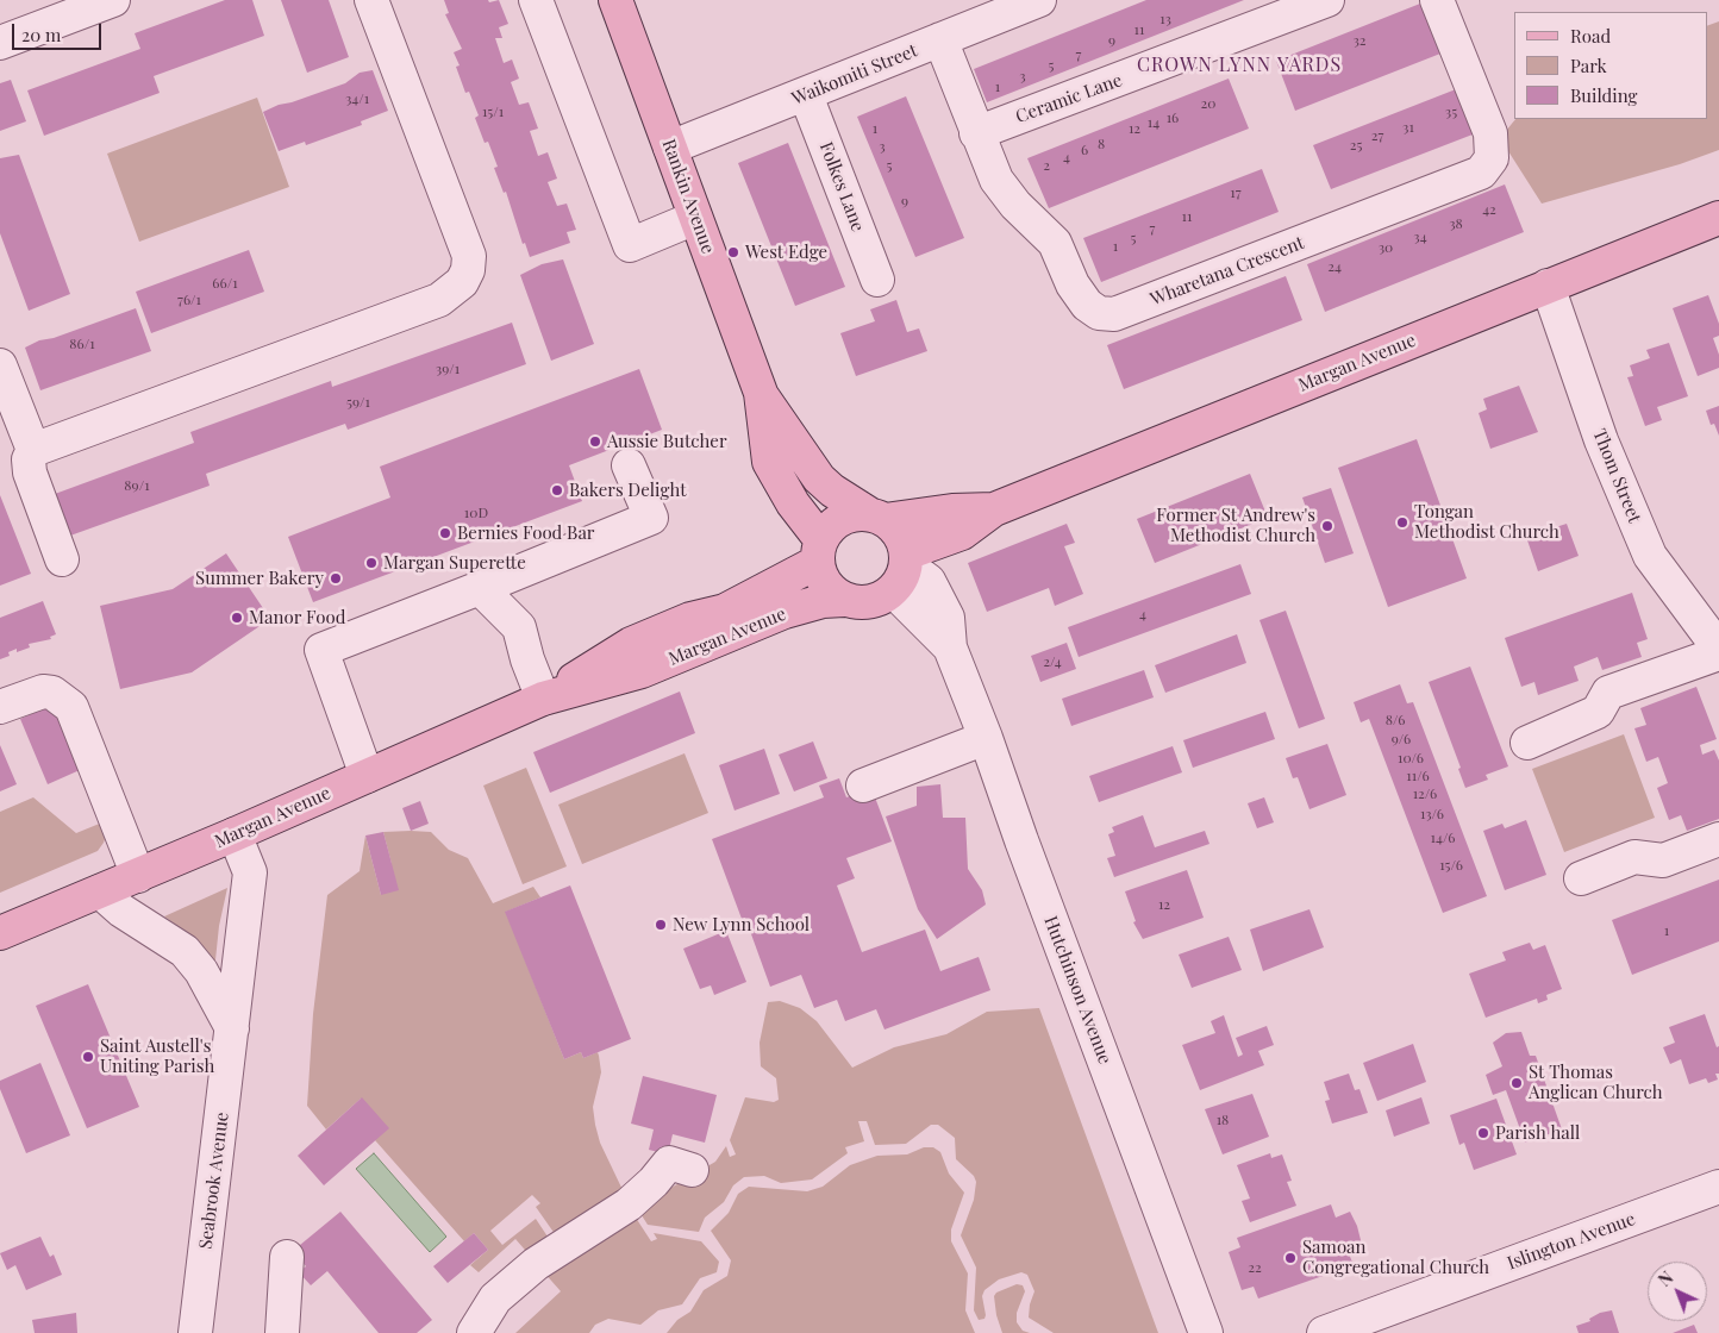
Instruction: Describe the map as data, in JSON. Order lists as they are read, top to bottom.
{
  "streets": {
    "main road": ["Rankin Avenue", "Margan Avenue"],
    "street": [
      "Waikomiti Street",
      "Ceramic Lane",
      "Folkes Lane",
      "Wharetana Crescent",
      "Thom Street",
      "Hutchinson Avenue",
      "Seabrook Avenue",
      "Islington Avenue"
    ]
  },
  "crossings": [
    ["Waikomiti Street", "Folkes Lane"],
    ["Waikomiti Street", "Rankin Avenue"],
    ["Waikomiti Street", "Wharetana Crescent"],
    ["Ceramic Lane", "Wharetana Crescent"],
    ["Rankin Avenue", "Margan Avenue"],
    ["Rankin Avenue", "Hutchinson Avenue"],
    ["Margan Avenue", "Thom Street"],
    ["Margan Avenue", "Hutchinson Avenue"],
    ["Margan Avenue", "Seabrook Avenue"]
  ],
  "districts": ["CROWN LYNN YARDS"],
  "places": [
    "West Edge",
    "Aussie Butcher",
    "Bakers Delight",
    "Tongan Methodist Church",
    "Former St Andrew's Methodist Church",
    "Bernies Food Bar",
    "Margan Superette",
    "Summer Bakery",
    "Manor Food",
    "New Lynn School",
    "Saint Austell's Uniting Parish",
    "St Thomas Anglican Church",
    "Parish hall",
    "Samoan Congregational Church"
  ],
  "house_numbers": [
    "13",
    "11",
    "9",
    "32",
    "7",
    "5",
    "3",
    "1",
    "34/1",
    "20",
    "15/1",
    "35",
    "16",
    "14",
    "31",
    "1",
    "12",
    "27",
    "8",
    "25",
    "3",
    "6",
    "4",
    "5",
    "2",
    "17",
    "9",
    "42",
    "11",
    "38",
    "7",
    "34",
    "5",
    "1",
    "30",
    "24",
    "66/1",
    "76/1",
    "86/1",
    "39/1",
    "59/1",
    "89/1",
    "10D",
    "4",
    "2/4",
    "8/6",
    "9/6",
    "10/6",
    "11/6",
    "12/6",
    "13/6",
    "14/6",
    "15/6",
    "12",
    "1",
    "18",
    "22"
  ],
  "legend": ["Road", "Park", "Building"],
  "scale_bar": "20 m",
  "north": "top left"
}
